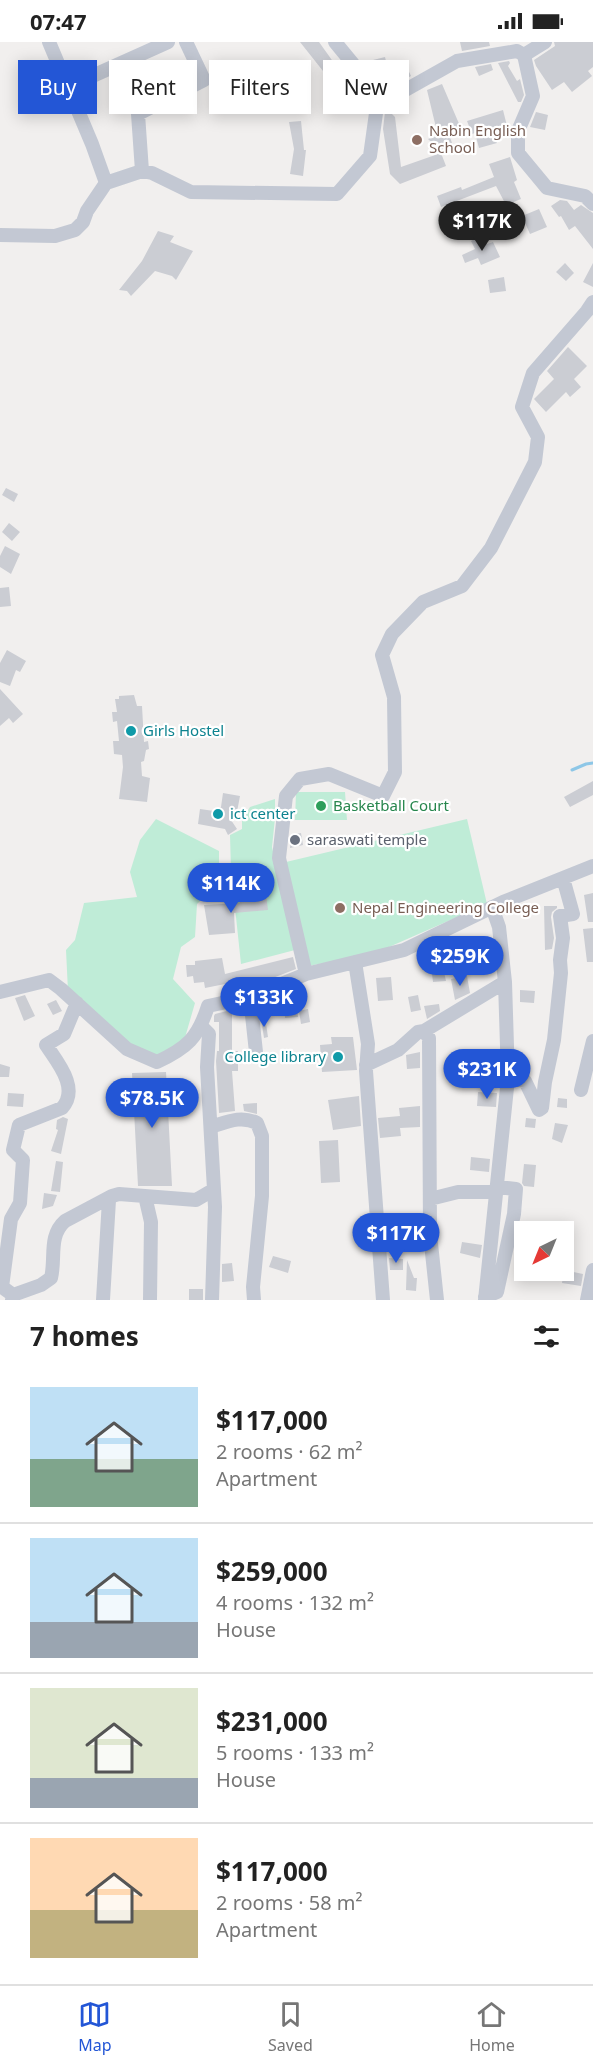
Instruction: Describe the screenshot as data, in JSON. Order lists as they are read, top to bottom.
{
  "places": [
    "Nabin English School",
    "Girls Hostel",
    "Basketball Court",
    "ict center",
    "saraswati temple",
    "Nepal Engineering College",
    "College library"
  ],
  "north": "bottom left",
  "page": {
    "status": "07:47",
    "chip": [
      "Buy",
      "Rent",
      "Filters",
      "New"
    ],
    "price": [
      "$117K",
      "$114K",
      "$259K",
      "$133K",
      "$231K",
      "$78.5K",
      "$117K"
    ],
    "heading": "7 homes",
    "list": [
      {
        "name": "$117,000",
        "note": "2 rooms · 62 m² · Apartment"
      },
      {
        "name": "$259,000",
        "note": "4 rooms · 132 m² · House"
      },
      {
        "name": "$231,000",
        "note": "5 rooms · 133 m² · House"
      },
      {
        "name": "$117,000",
        "note": "2 rooms · 58 m² · Apartment"
      }
    ],
    "tabs": ["Map", "Saved", "Home"]
  }
}
